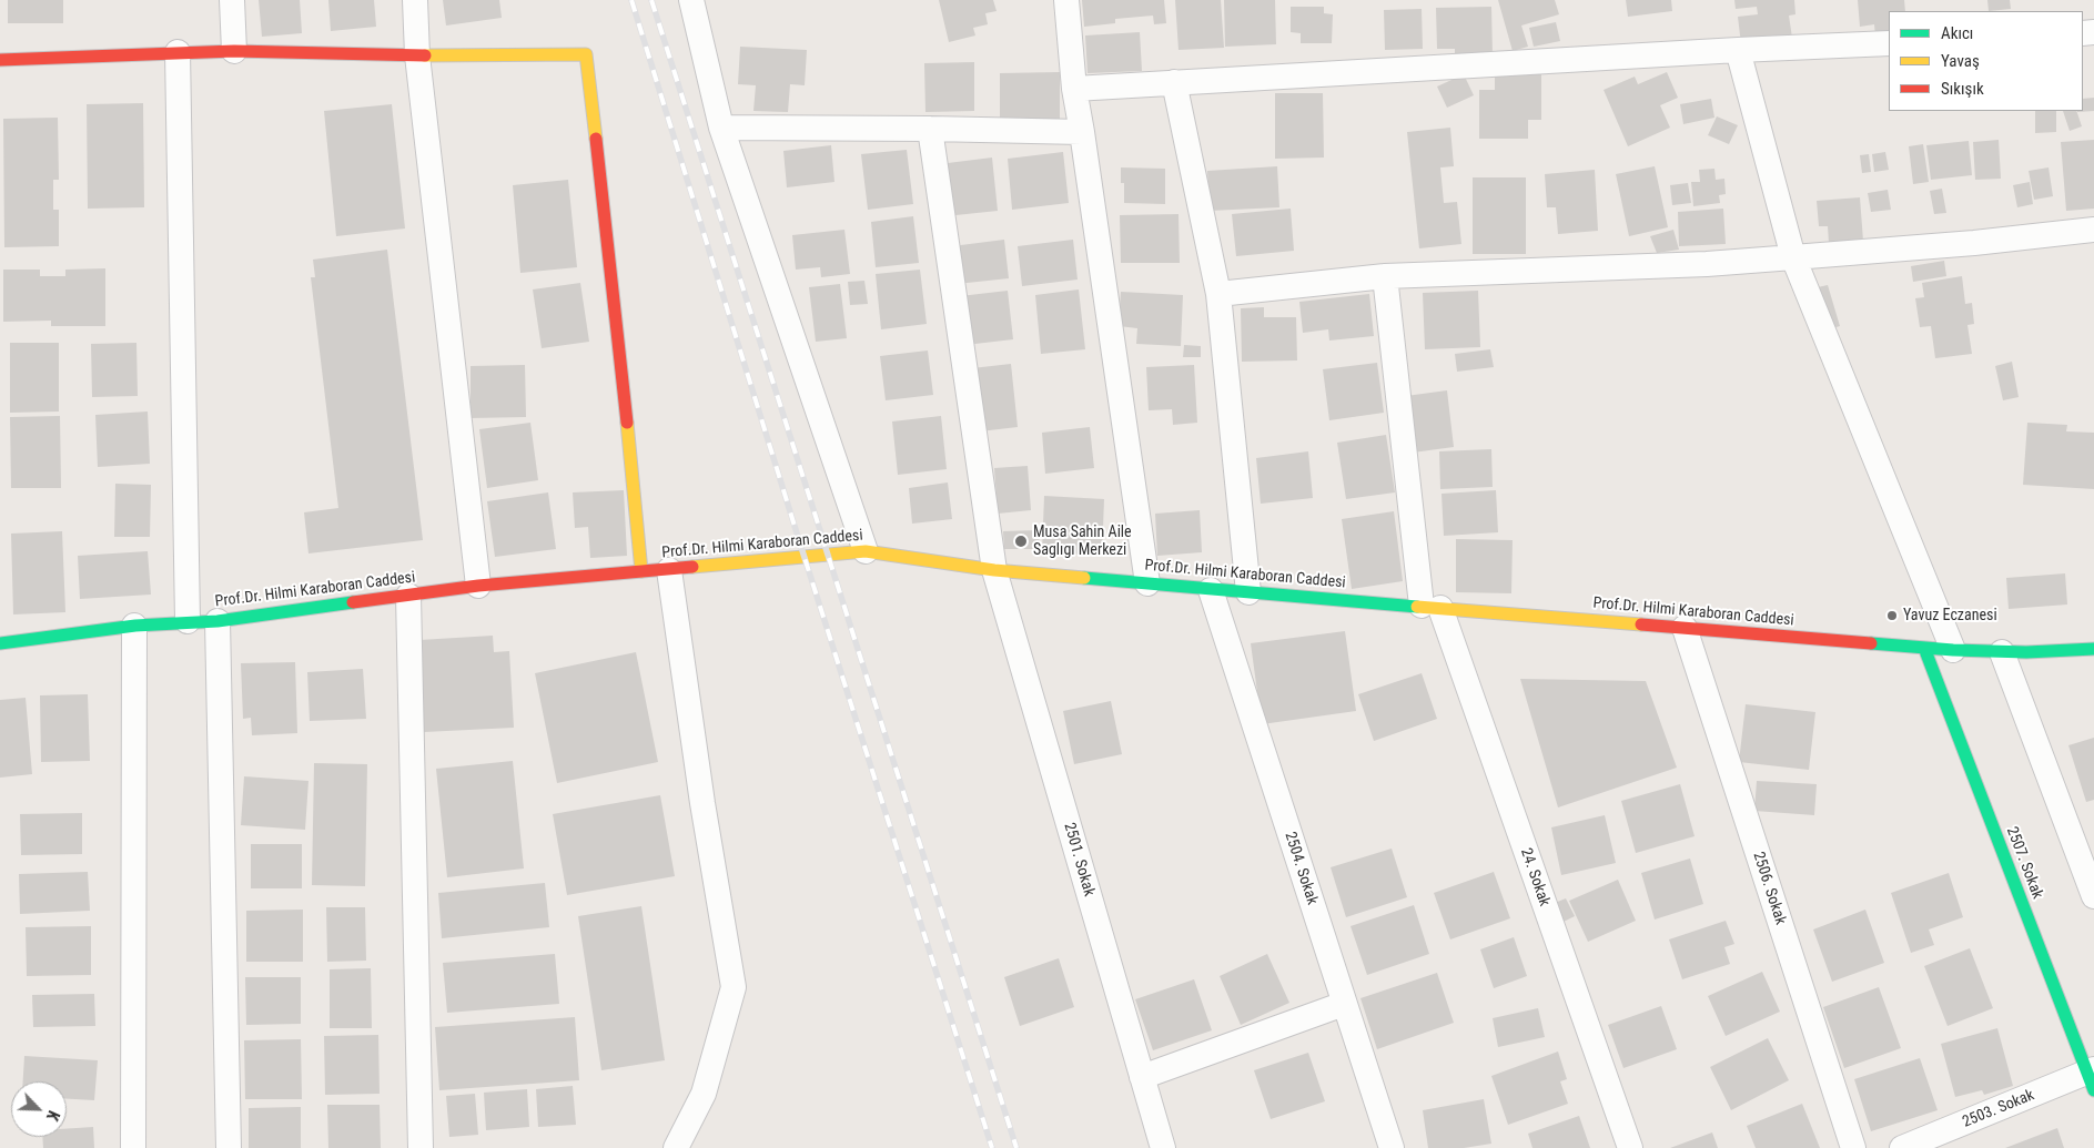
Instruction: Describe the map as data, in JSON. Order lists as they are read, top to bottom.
{
  "streets": {
    "street": [
      "Prof.Dr. Hilmi Karaboran Caddesi",
      "2501. Sokak",
      "2507. Sokak",
      "2504. Sokak",
      "24. Sokak",
      "2506. Sokak",
      "2503. Sokak"
    ]
  },
  "crossings": [
    ["Prof.Dr. Hilmi Karaboran Caddesi", "2501. Sokak"],
    ["Prof.Dr. Hilmi Karaboran Caddesi", "2507. Sokak"],
    ["Prof.Dr. Hilmi Karaboran Caddesi", "2504. Sokak"],
    ["Prof.Dr. Hilmi Karaboran Caddesi", "24. Sokak"],
    ["Prof.Dr. Hilmi Karaboran Caddesi", "2506. Sokak"],
    ["2507. Sokak", "2503. Sokak"]
  ],
  "places": ["Musa Sahin Aile Saglıgı Merkezi", "Yavuz Eczanesi"],
  "legend": ["Akıcı", "Yavaş", "Sıkışık"],
  "north": "bottom right"
}
